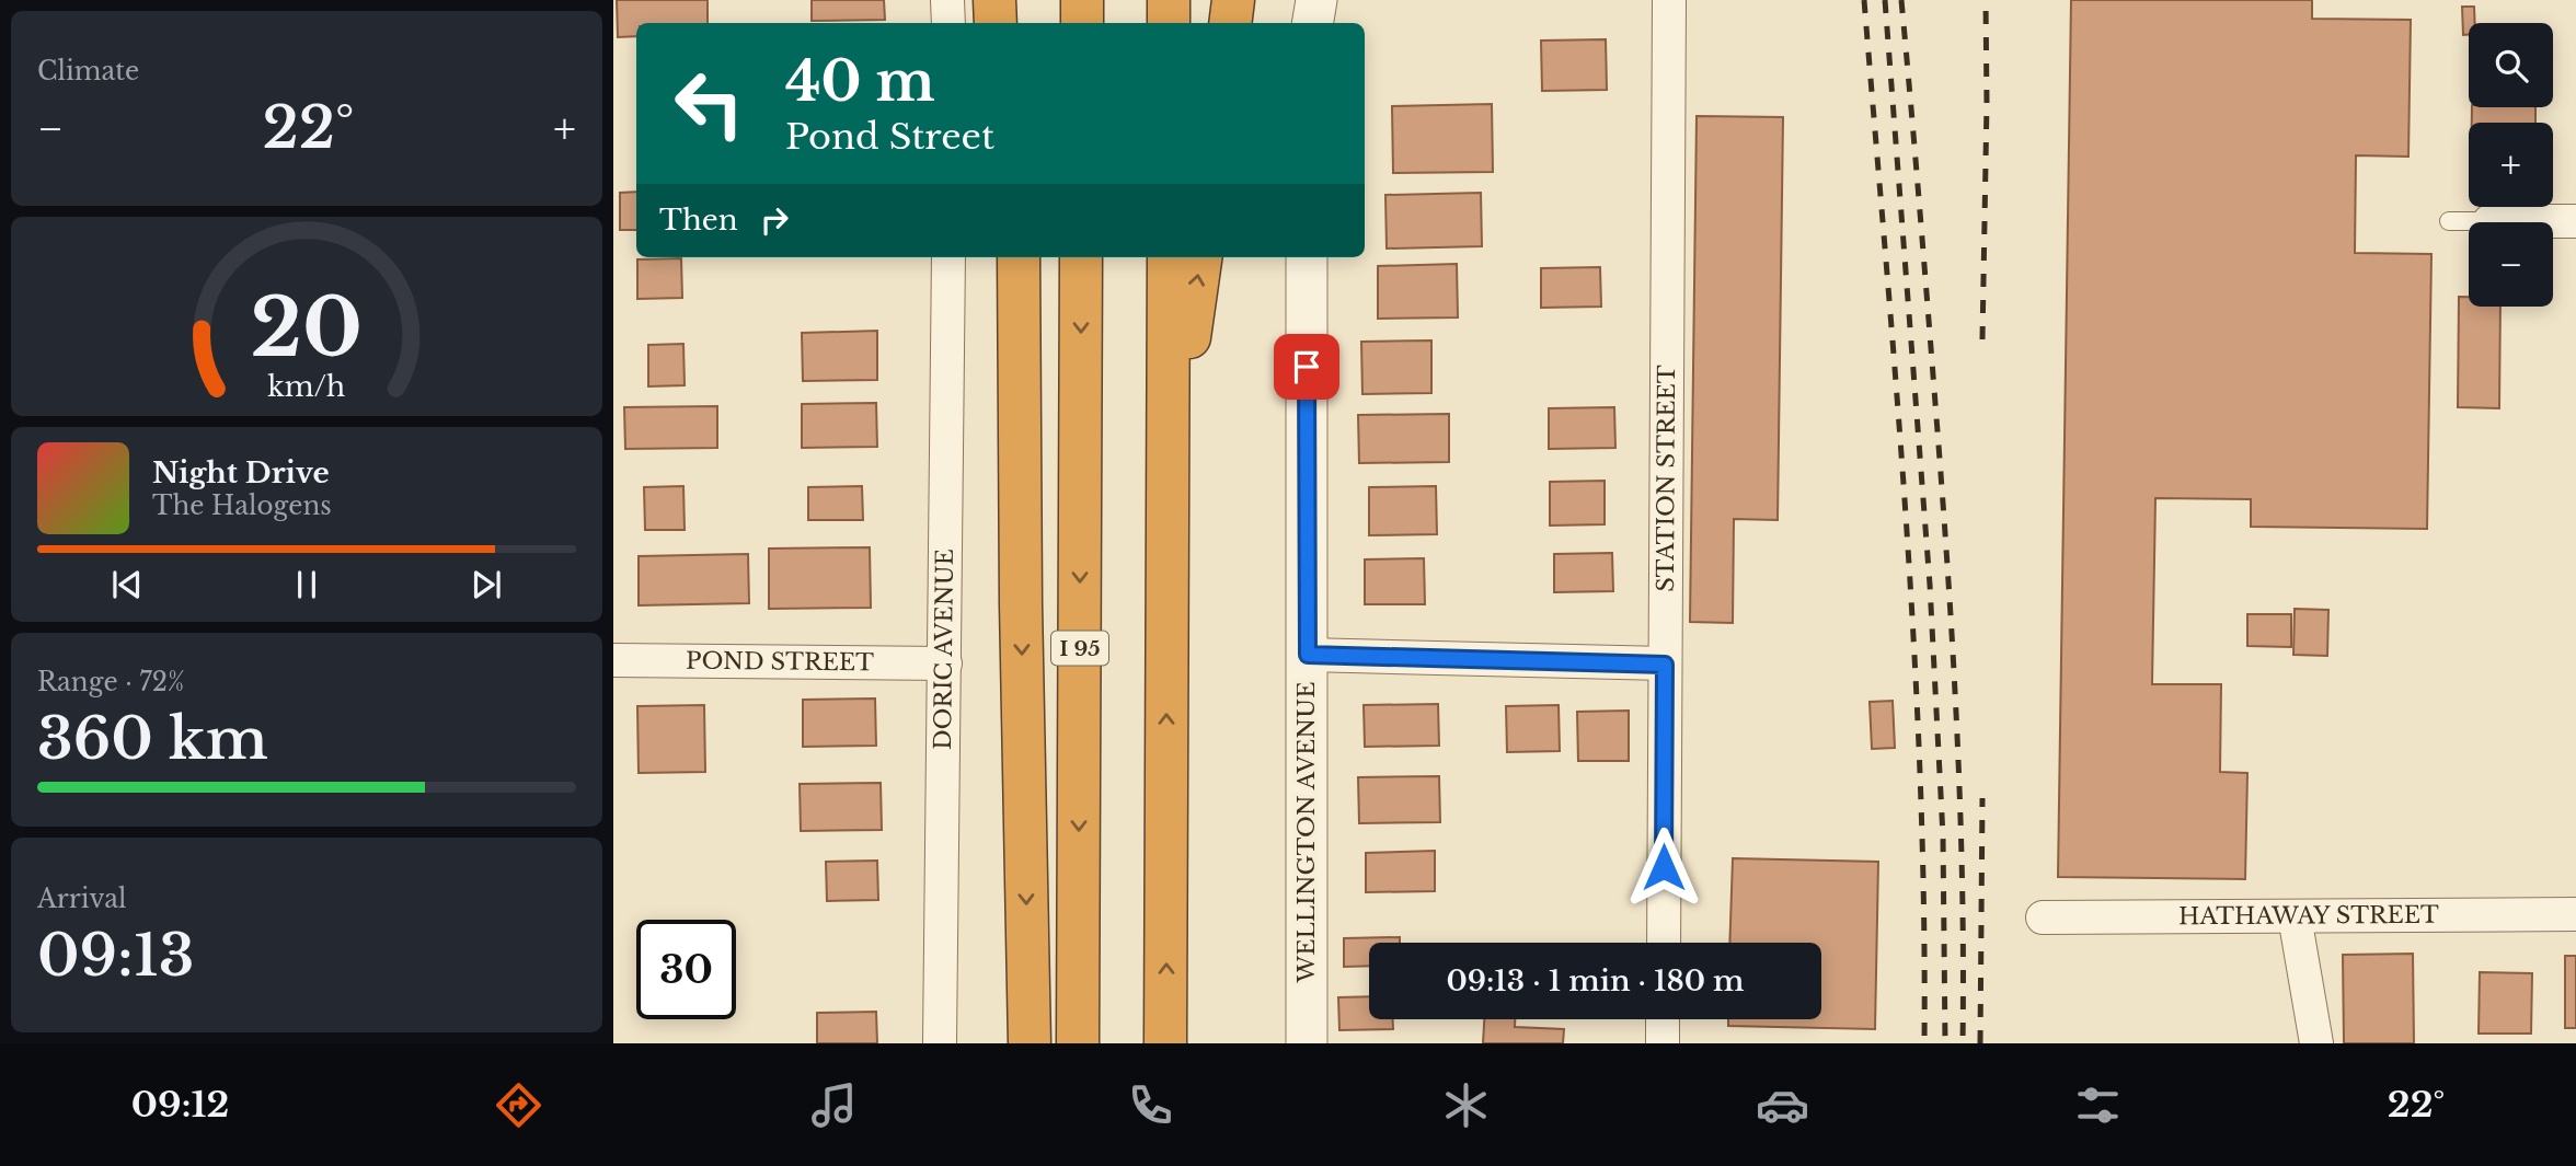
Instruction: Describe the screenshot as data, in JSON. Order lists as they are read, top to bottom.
{
  "streets": {
    "highway": ["I 95"],
    "street": [
      "STATION STREET",
      "DORIC AVENUE",
      "POND STREET",
      "WELLINGTON AVENUE",
      "HATHAWAY STREET"
    ]
  },
  "crossings": [
    ["DORIC AVENUE", "POND STREET"]
  ],
  "page": {
    "tile": [
      "Climate",
      ["Range · 72%", "360 km"],
      ["Arrival", "09:13"]
    ],
    "map_buttons": ["+", "−"],
    "turn": ["40 m", "Pond Street"],
    "heat": ["−", "22°", "+"],
    "then": "Then",
    "song": ["Night Drive", "The Halogens"],
    "limit": "30",
    "trip": "09:13 · 1 min · 180 m",
    "tabs": ["09:12", "22°"],
    "gauge": ["20", "km/h"]
  }
}
